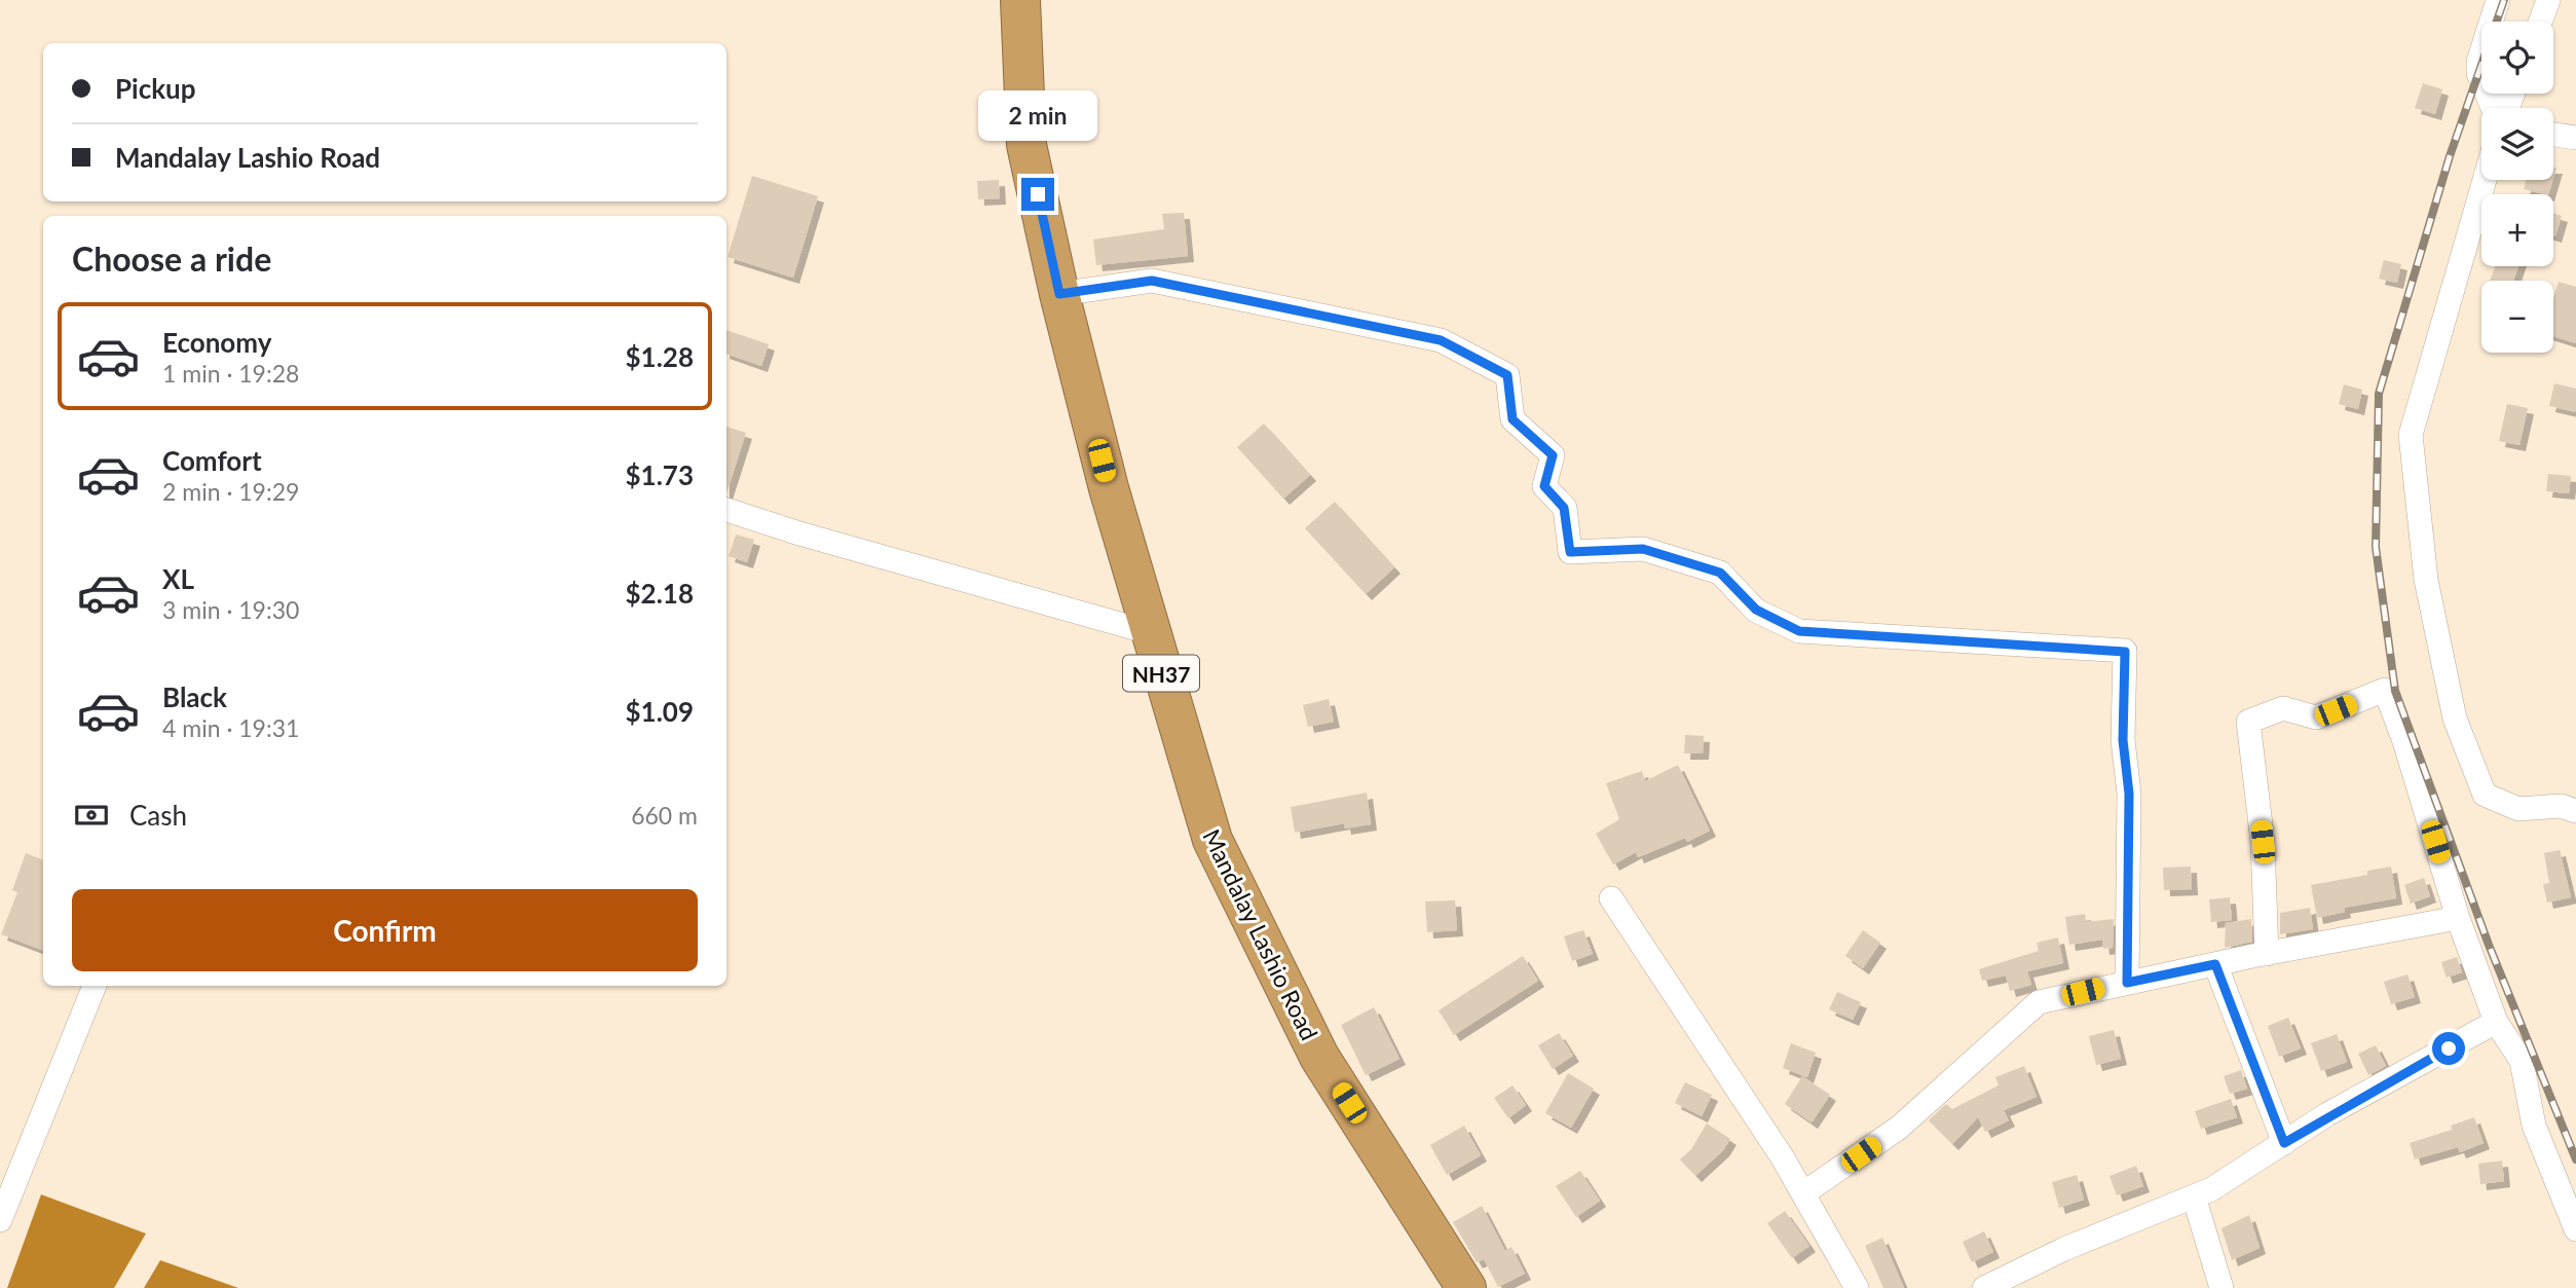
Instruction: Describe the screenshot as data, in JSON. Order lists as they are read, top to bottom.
{
  "streets": {
    "highway": ["NH37", "Mandalay Lashio Road"]
  },
  "page": {
    "map_buttons": ["+", "−"],
    "banner": ["Pickup", "Mandalay Lashio Road"],
    "bubble": "2 min",
    "heading": "Choose a ride",
    "list": [
      {
        "name": "Economy",
        "note": "1 min · 19:28",
        "value": "$1.28"
      },
      {
        "name": "Comfort",
        "note": "2 min · 19:29",
        "value": "$1.73"
      },
      {
        "name": "XL",
        "note": "3 min · 19:30",
        "value": "$2.18"
      },
      {
        "name": "Black",
        "note": "4 min · 19:31",
        "value": "$1.09"
      }
    ],
    "pay": ["Cash", "660 m"],
    "buttons": "Confirm"
  }
}
